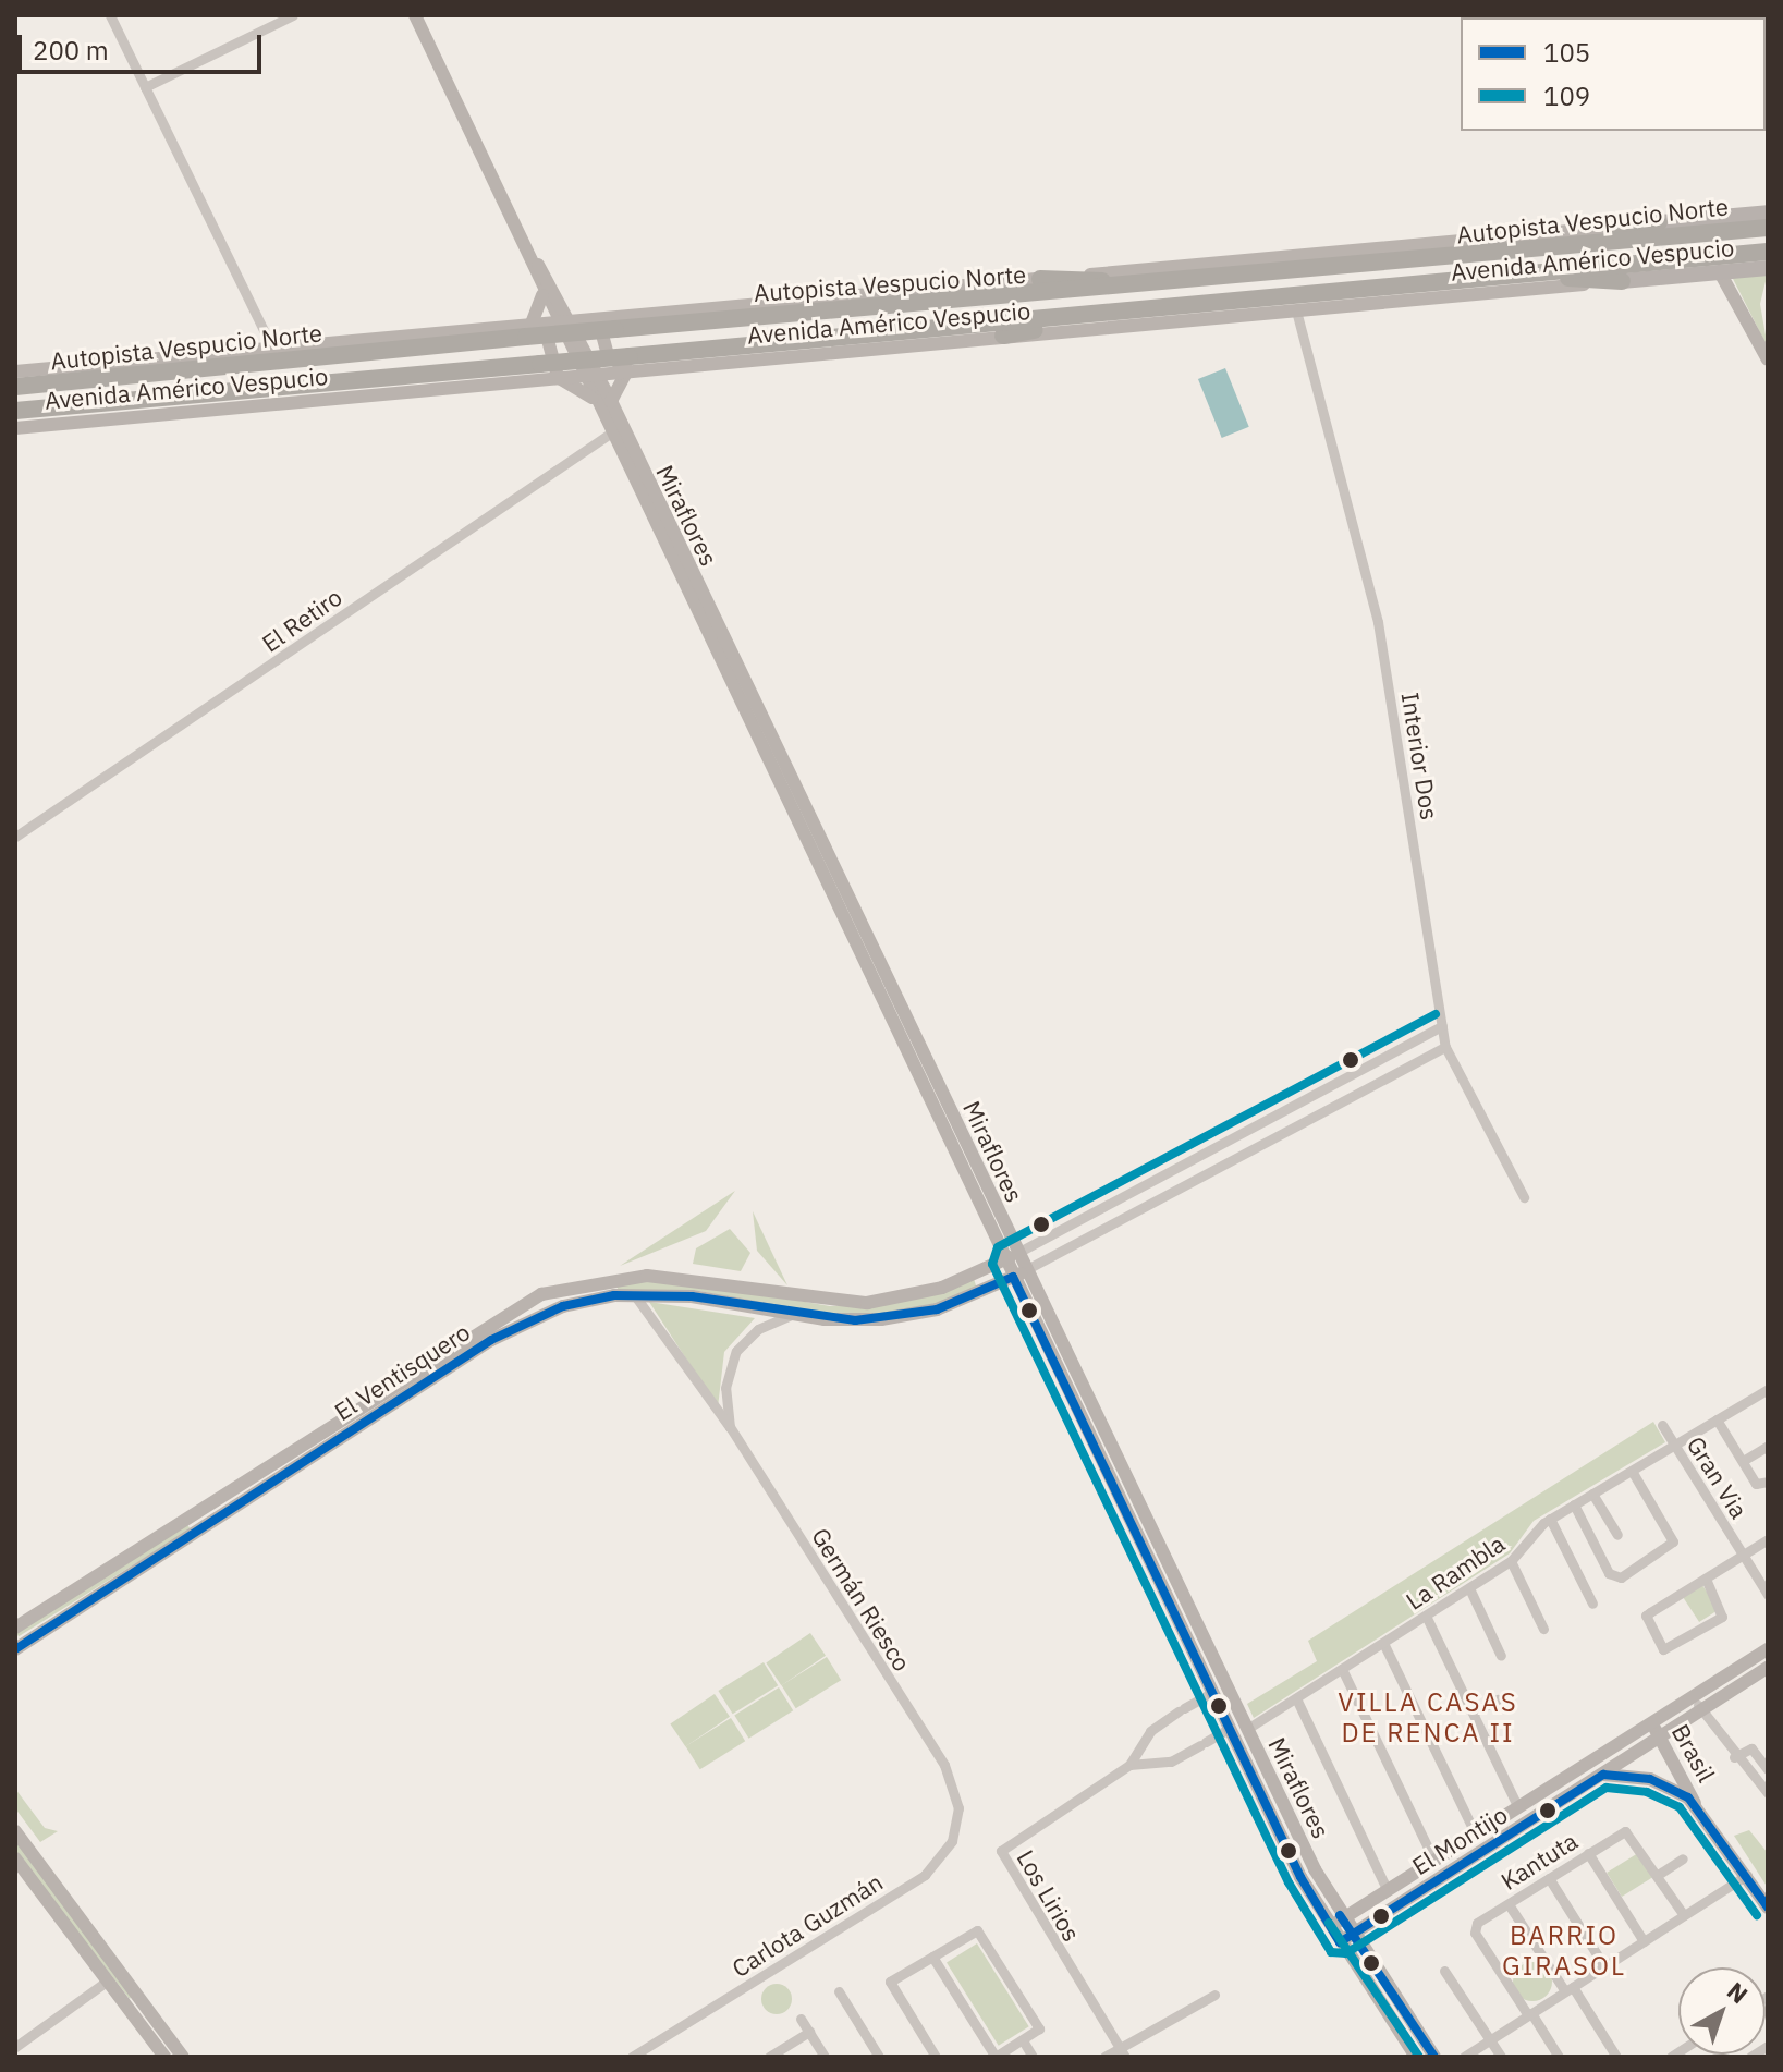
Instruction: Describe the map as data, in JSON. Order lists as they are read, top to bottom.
{
  "streets": {
    "highway": ["Autopista Vespucio Norte"],
    "main road": [
      "Avenida Américo Vespucio",
      "Miraflores",
      "El Ventisquero",
      "Brasil",
      "El Montijo"
    ],
    "street": [
      "El Retiro",
      "Interior Dos",
      "Gran Via",
      "La Rambla",
      "Germán Riesco",
      "Kantuta",
      "Los Lirios",
      "Carlota Guzmán"
    ]
  },
  "crossings": [
    ["Autopista Vespucio Norte", "Avenida Américo Vespucio"],
    ["Avenida Américo Vespucio", "Miraflores"],
    ["Avenida Américo Vespucio", "Interior Dos"],
    ["Miraflores", "El Retiro"],
    ["Miraflores", "El Ventisquero"],
    ["Miraflores", "La Rambla"],
    ["Miraflores", "El Montijo"],
    ["El Ventisquero", "Germán Riesco"],
    ["Gran Via", "La Rambla"],
    ["Germán Riesco", "Carlota Guzmán"],
    ["Brasil", "El Montijo"]
  ],
  "districts": ["VILLA CASAS DE RENCA II", "BARRIO GIRASOL"],
  "lines": ["transit line 109", "transit line 105"],
  "legend": ["105", "109"],
  "scale_bar": "200 m",
  "north": "top right"
}
